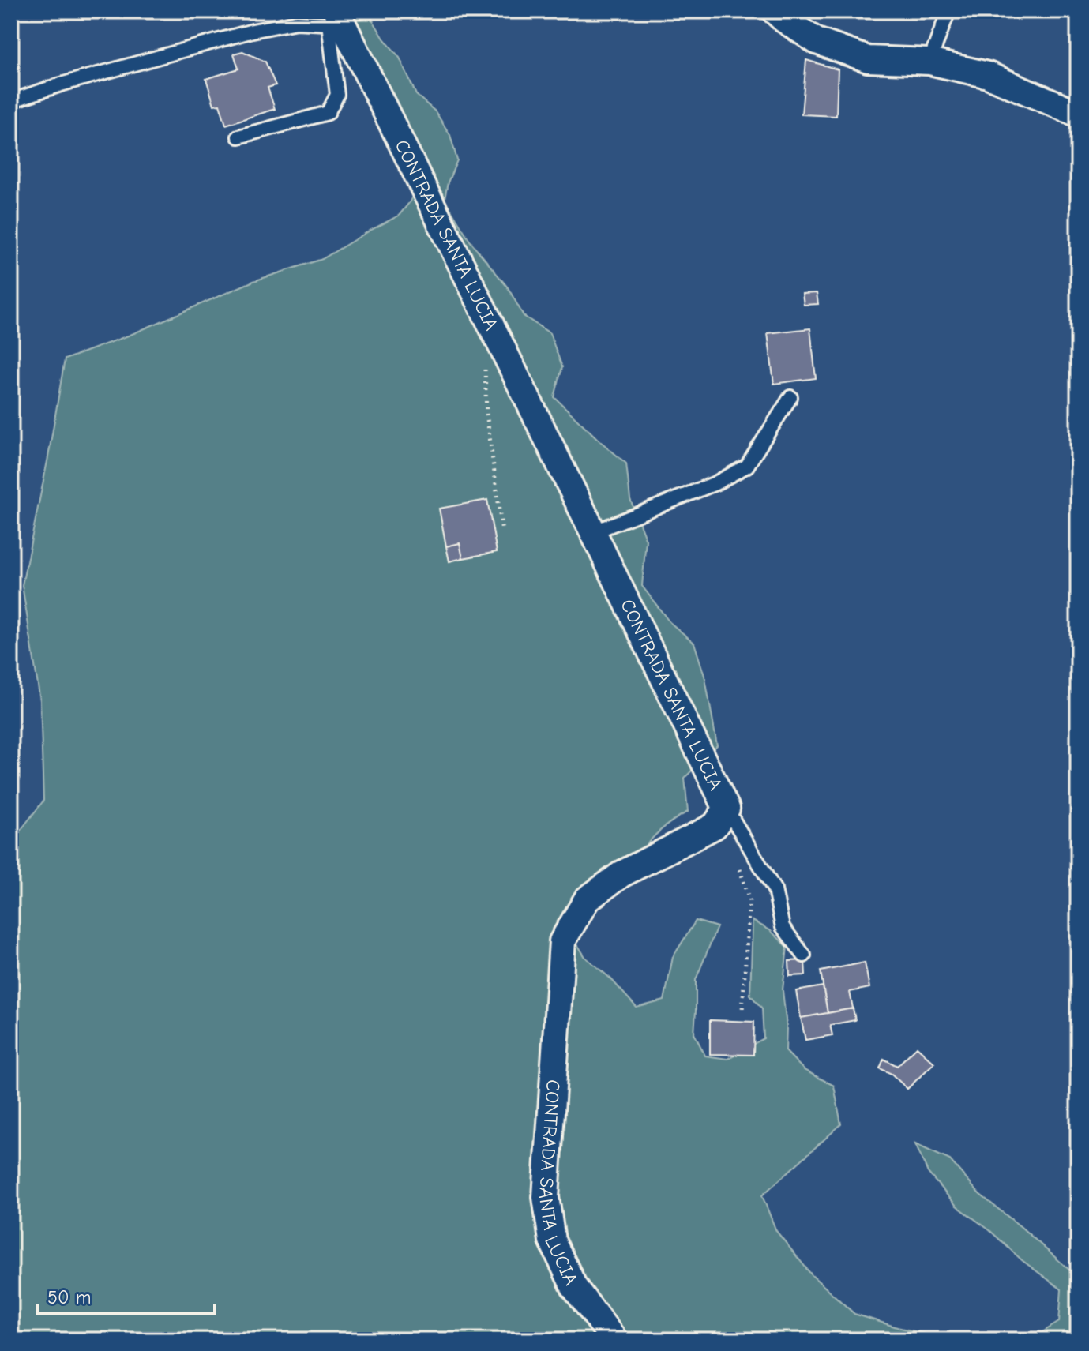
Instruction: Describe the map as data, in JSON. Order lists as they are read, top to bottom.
{
  "streets": {
    "street": ["CONTRADA SANTA LUCIA"]
  },
  "scale_bar": "50 m"
}
